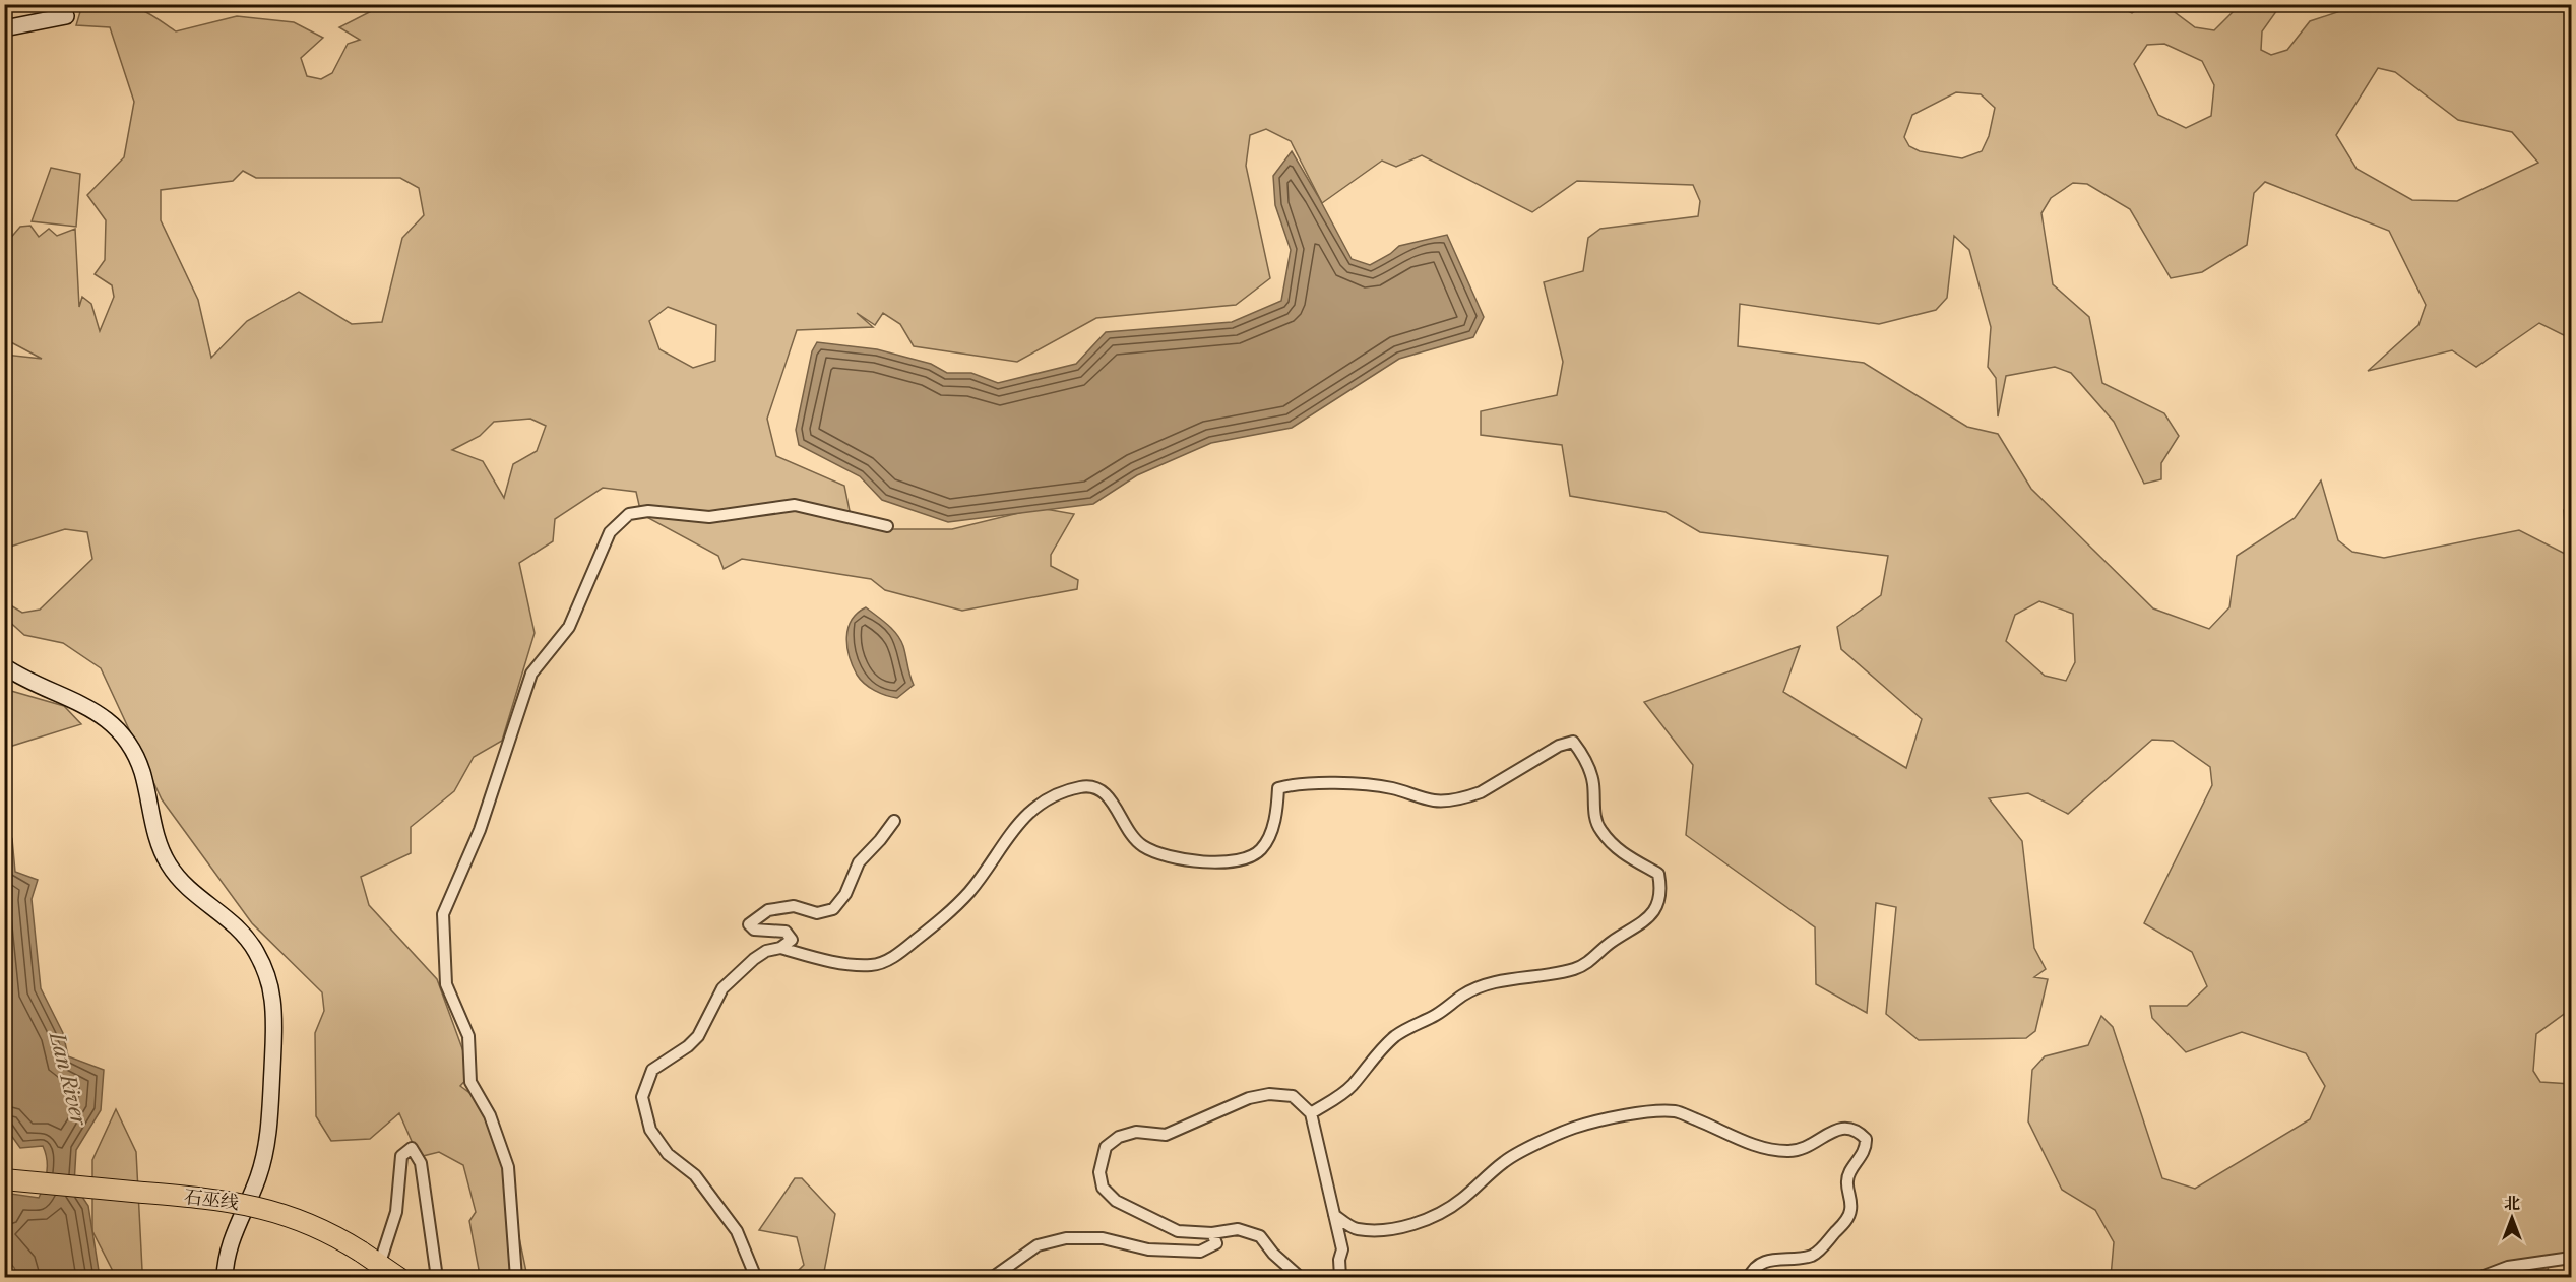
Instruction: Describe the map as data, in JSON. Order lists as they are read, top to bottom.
{
  "streets": {
    "highway": ["石巫线"]
  },
  "water": ["Lan River"],
  "north": "top"
}
